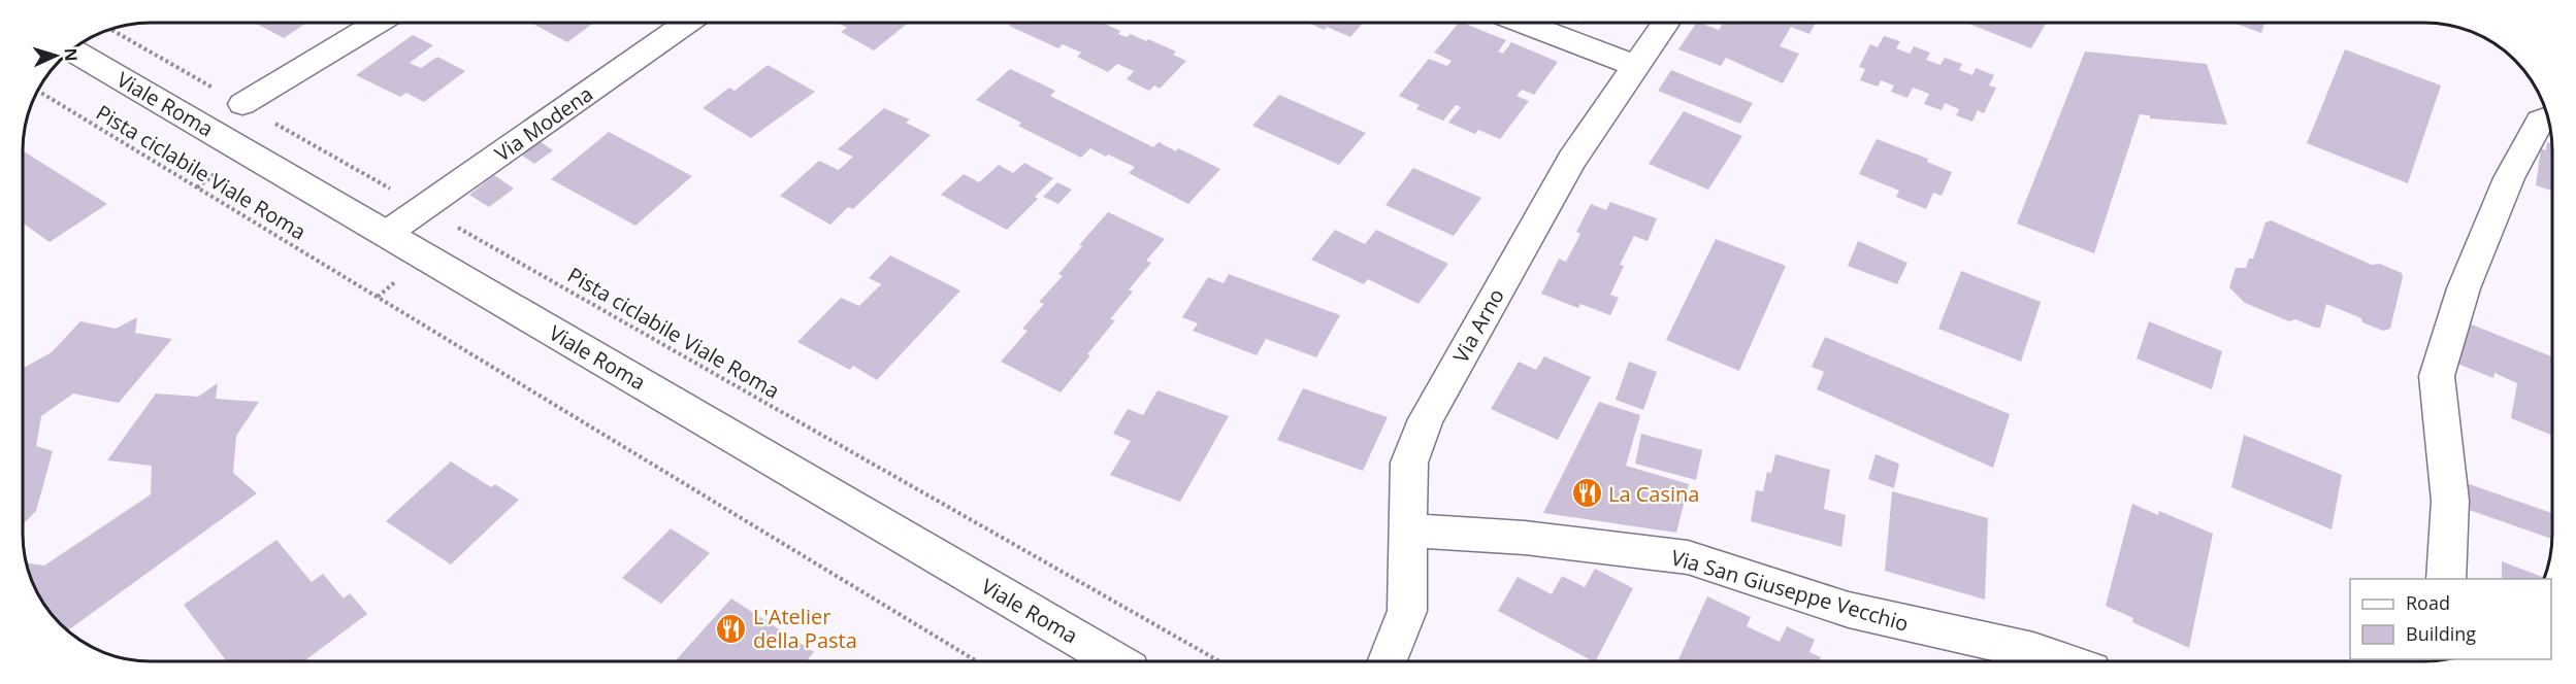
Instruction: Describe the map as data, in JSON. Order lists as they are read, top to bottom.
{
  "streets": {
    "street": [
      "Viale Roma",
      "Via Modena",
      "Via Arno",
      "Via San Giuseppe Vecchio"
    ],
    "path": ["Pista ciclabile Viale Roma"]
  },
  "crossings": [
    ["Viale Roma", "Via Modena"],
    ["Via Modena", "Pista ciclabile Viale Roma"],
    ["Via Arno", "Via San Giuseppe Vecchio"]
  ],
  "places": {
    "restaurant": ["La Casina", "L'Atelier della Pasta"]
  },
  "legend": ["Road", "Building"],
  "north": "right"
}
